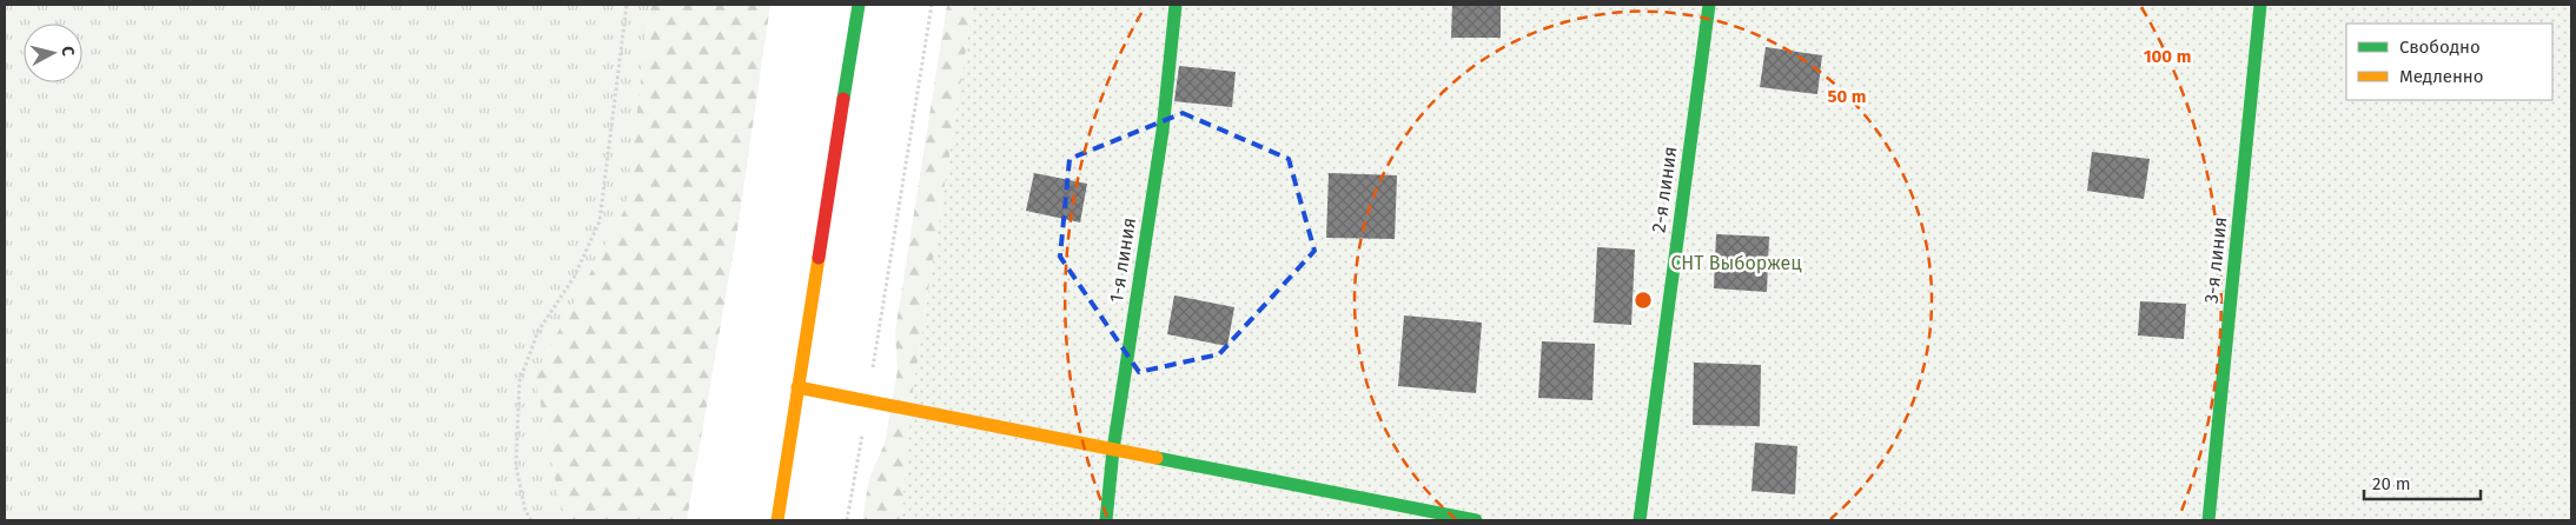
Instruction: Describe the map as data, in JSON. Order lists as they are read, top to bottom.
{
  "streets": {
    "street": ["2-я линия", "1-я линия", "3-я линия"]
  },
  "parks": ["СНТ Выборжец"],
  "legend": ["Свободно", "Медленно"],
  "scale_bar": "20 m",
  "north": "right",
  "rings": ["100 m", "50 m"]
}
